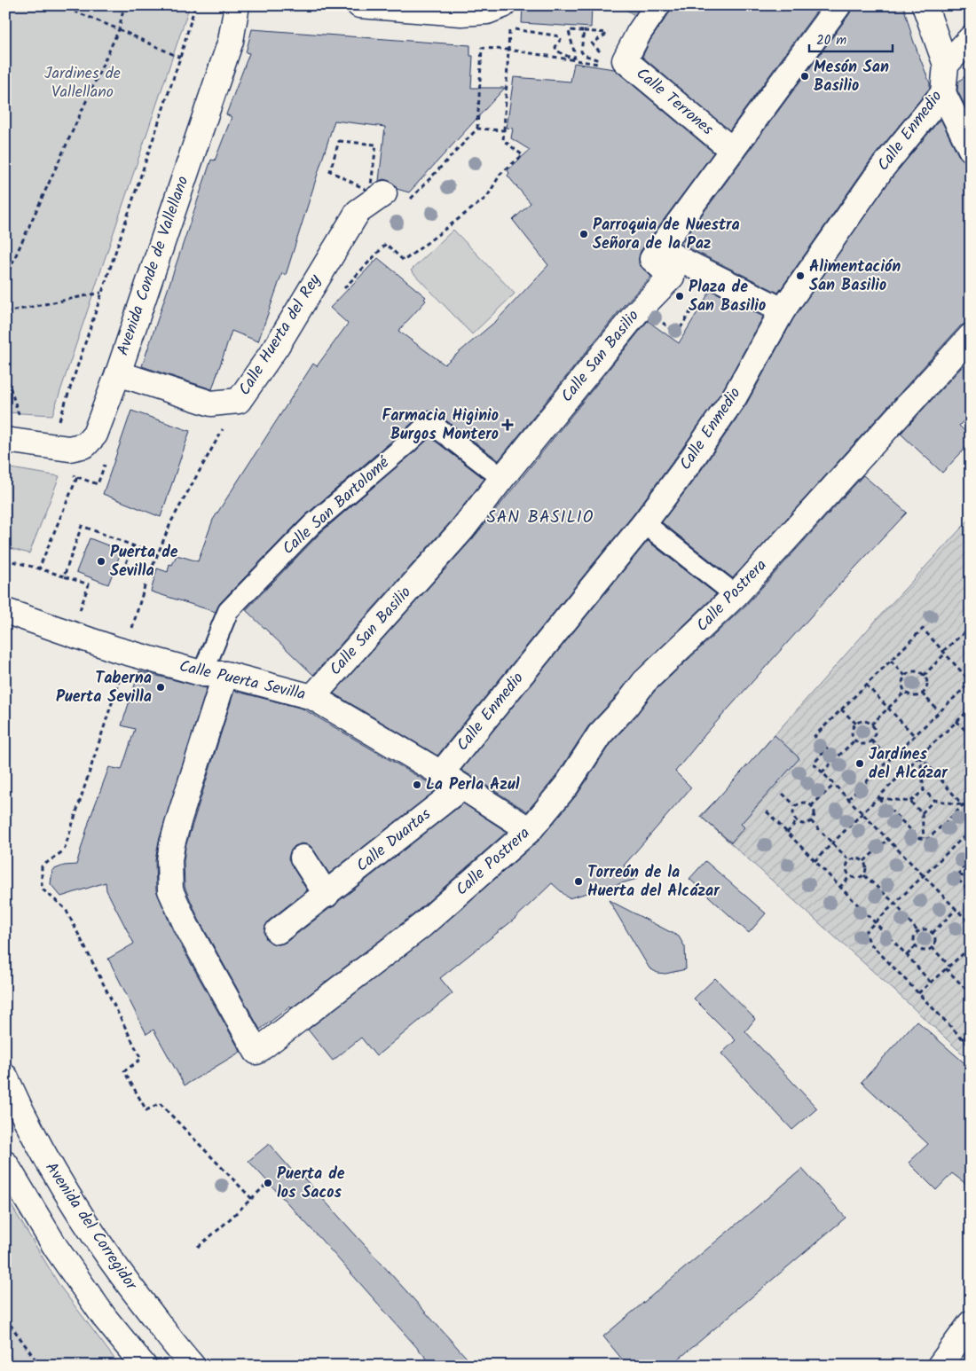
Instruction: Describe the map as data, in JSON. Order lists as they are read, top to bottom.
{
  "streets": {
    "street": [
      "Calle Terrones",
      "Calle Enmedio",
      "Avenida Conde de Vallellano",
      "Calle Huerta del Rey",
      "Calle San Basilio",
      "Calle San Bartolomé",
      "Calle Postrera",
      "Calle Puerta Sevilla",
      "Calle Duartas",
      "Avenida del Corregidor"
    ]
  },
  "crossings": [
    ["Calle Enmedio", "Calle Puerta Sevilla"],
    ["Avenida Conde de Vallellano", "Calle Huerta del Rey"],
    ["Calle San Basilio", "Calle San Bartolomé"],
    ["Calle San Basilio", "Calle Puerta Sevilla"],
    ["Calle San Bartolomé", "Calle Postrera"],
    ["Calle San Bartolomé", "Calle Puerta Sevilla"],
    ["Calle Postrera", "Calle Puerta Sevilla"],
    ["Calle Puerta Sevilla", "Calle Duartas"]
  ],
  "districts": ["SAN BASILIO"],
  "parks": ["Jardines de Vallellano"],
  "places": {
    "other": [
      "Mesón San Basilio",
      "Parroquia de Nuestra Señora de la Paz",
      "Alimentación San Basilio",
      "Plaza de San Basilio",
      "Puerta de Sevilla",
      "Taberna Puerta Sevilla",
      "Jardínes del Alcázar",
      "La Perla Azul",
      "Torreón de la Huerta del Alcázar",
      "Puerta de los Sacos"
    ],
    "health": ["Farmacia Higinio Burgos Montero"]
  },
  "scale_bar": "20 m"
}
